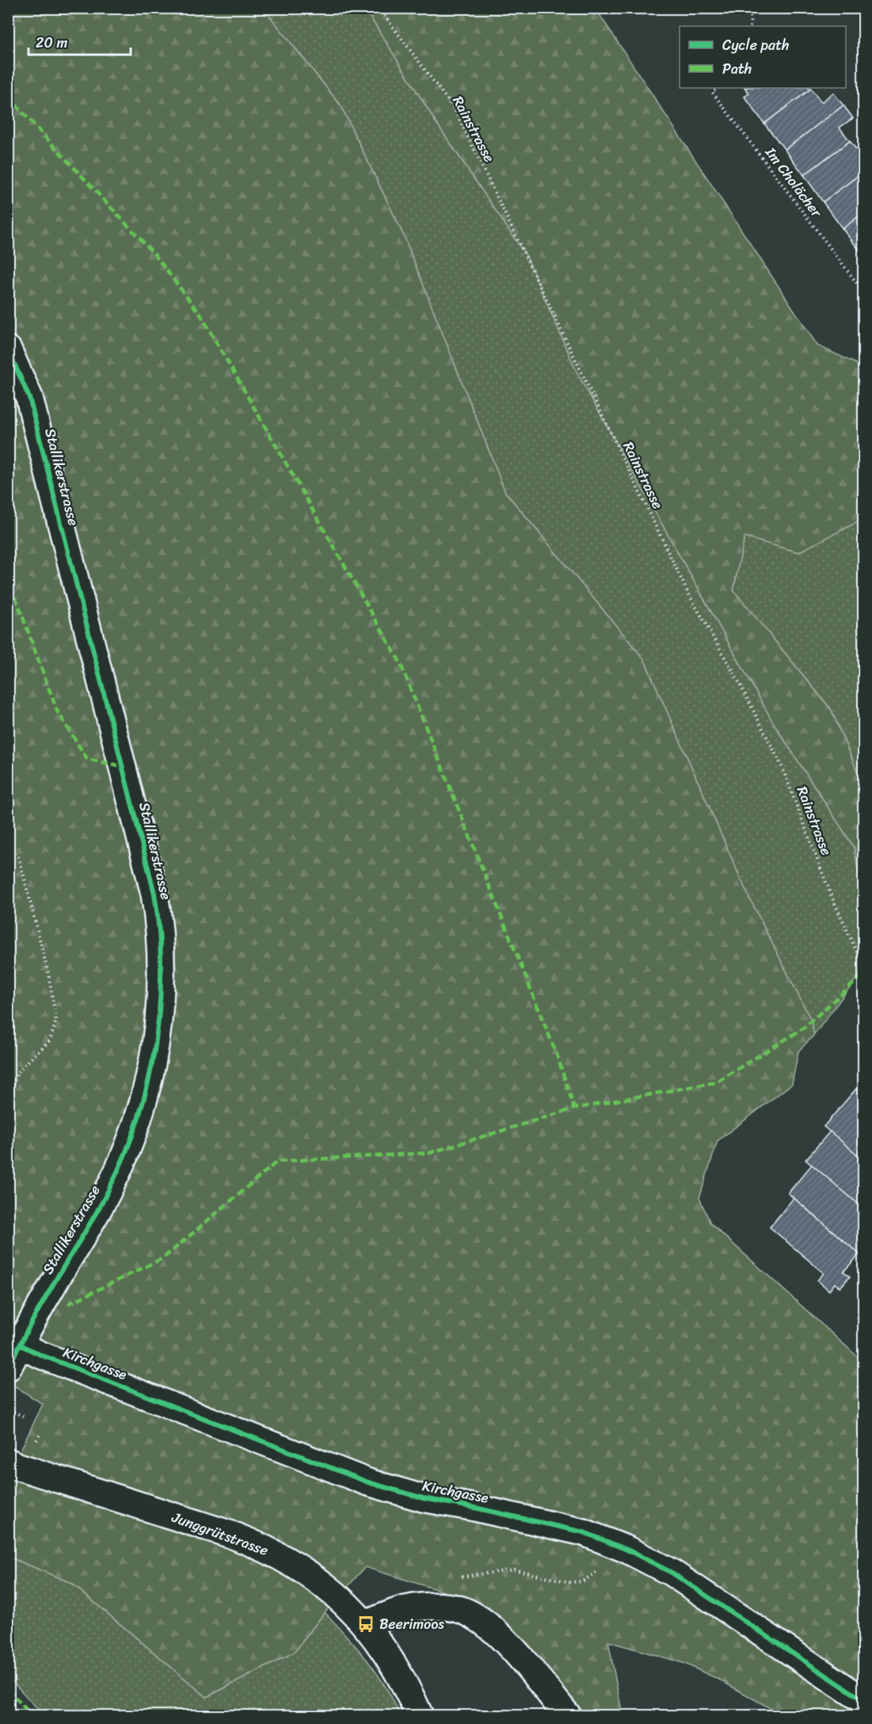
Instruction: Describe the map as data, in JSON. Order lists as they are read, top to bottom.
{
  "streets": {
    "street": ["Stallikerstrasse", "Kirchgasse", "Junggrütstrasse"],
    "path": ["Rainstrasse", "Im Cholächer"]
  },
  "crossings": [
    ["Stallikerstrasse", "Kirchgasse"]
  ],
  "places": {
    "bus stop": ["Beerimoos"]
  },
  "legend": ["Cycle path", "Path"],
  "scale_bar": "20 m"
}
